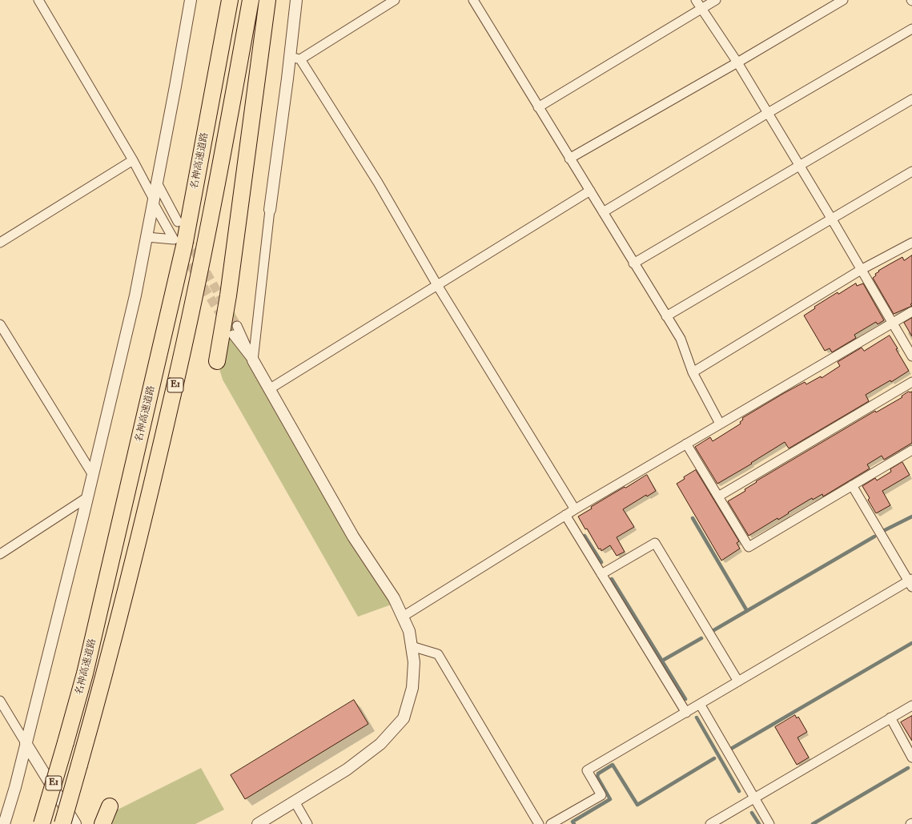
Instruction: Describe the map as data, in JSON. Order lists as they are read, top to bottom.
{
  "streets": {
    "highway": ["名神高速道路", "E1"]
  }
}
